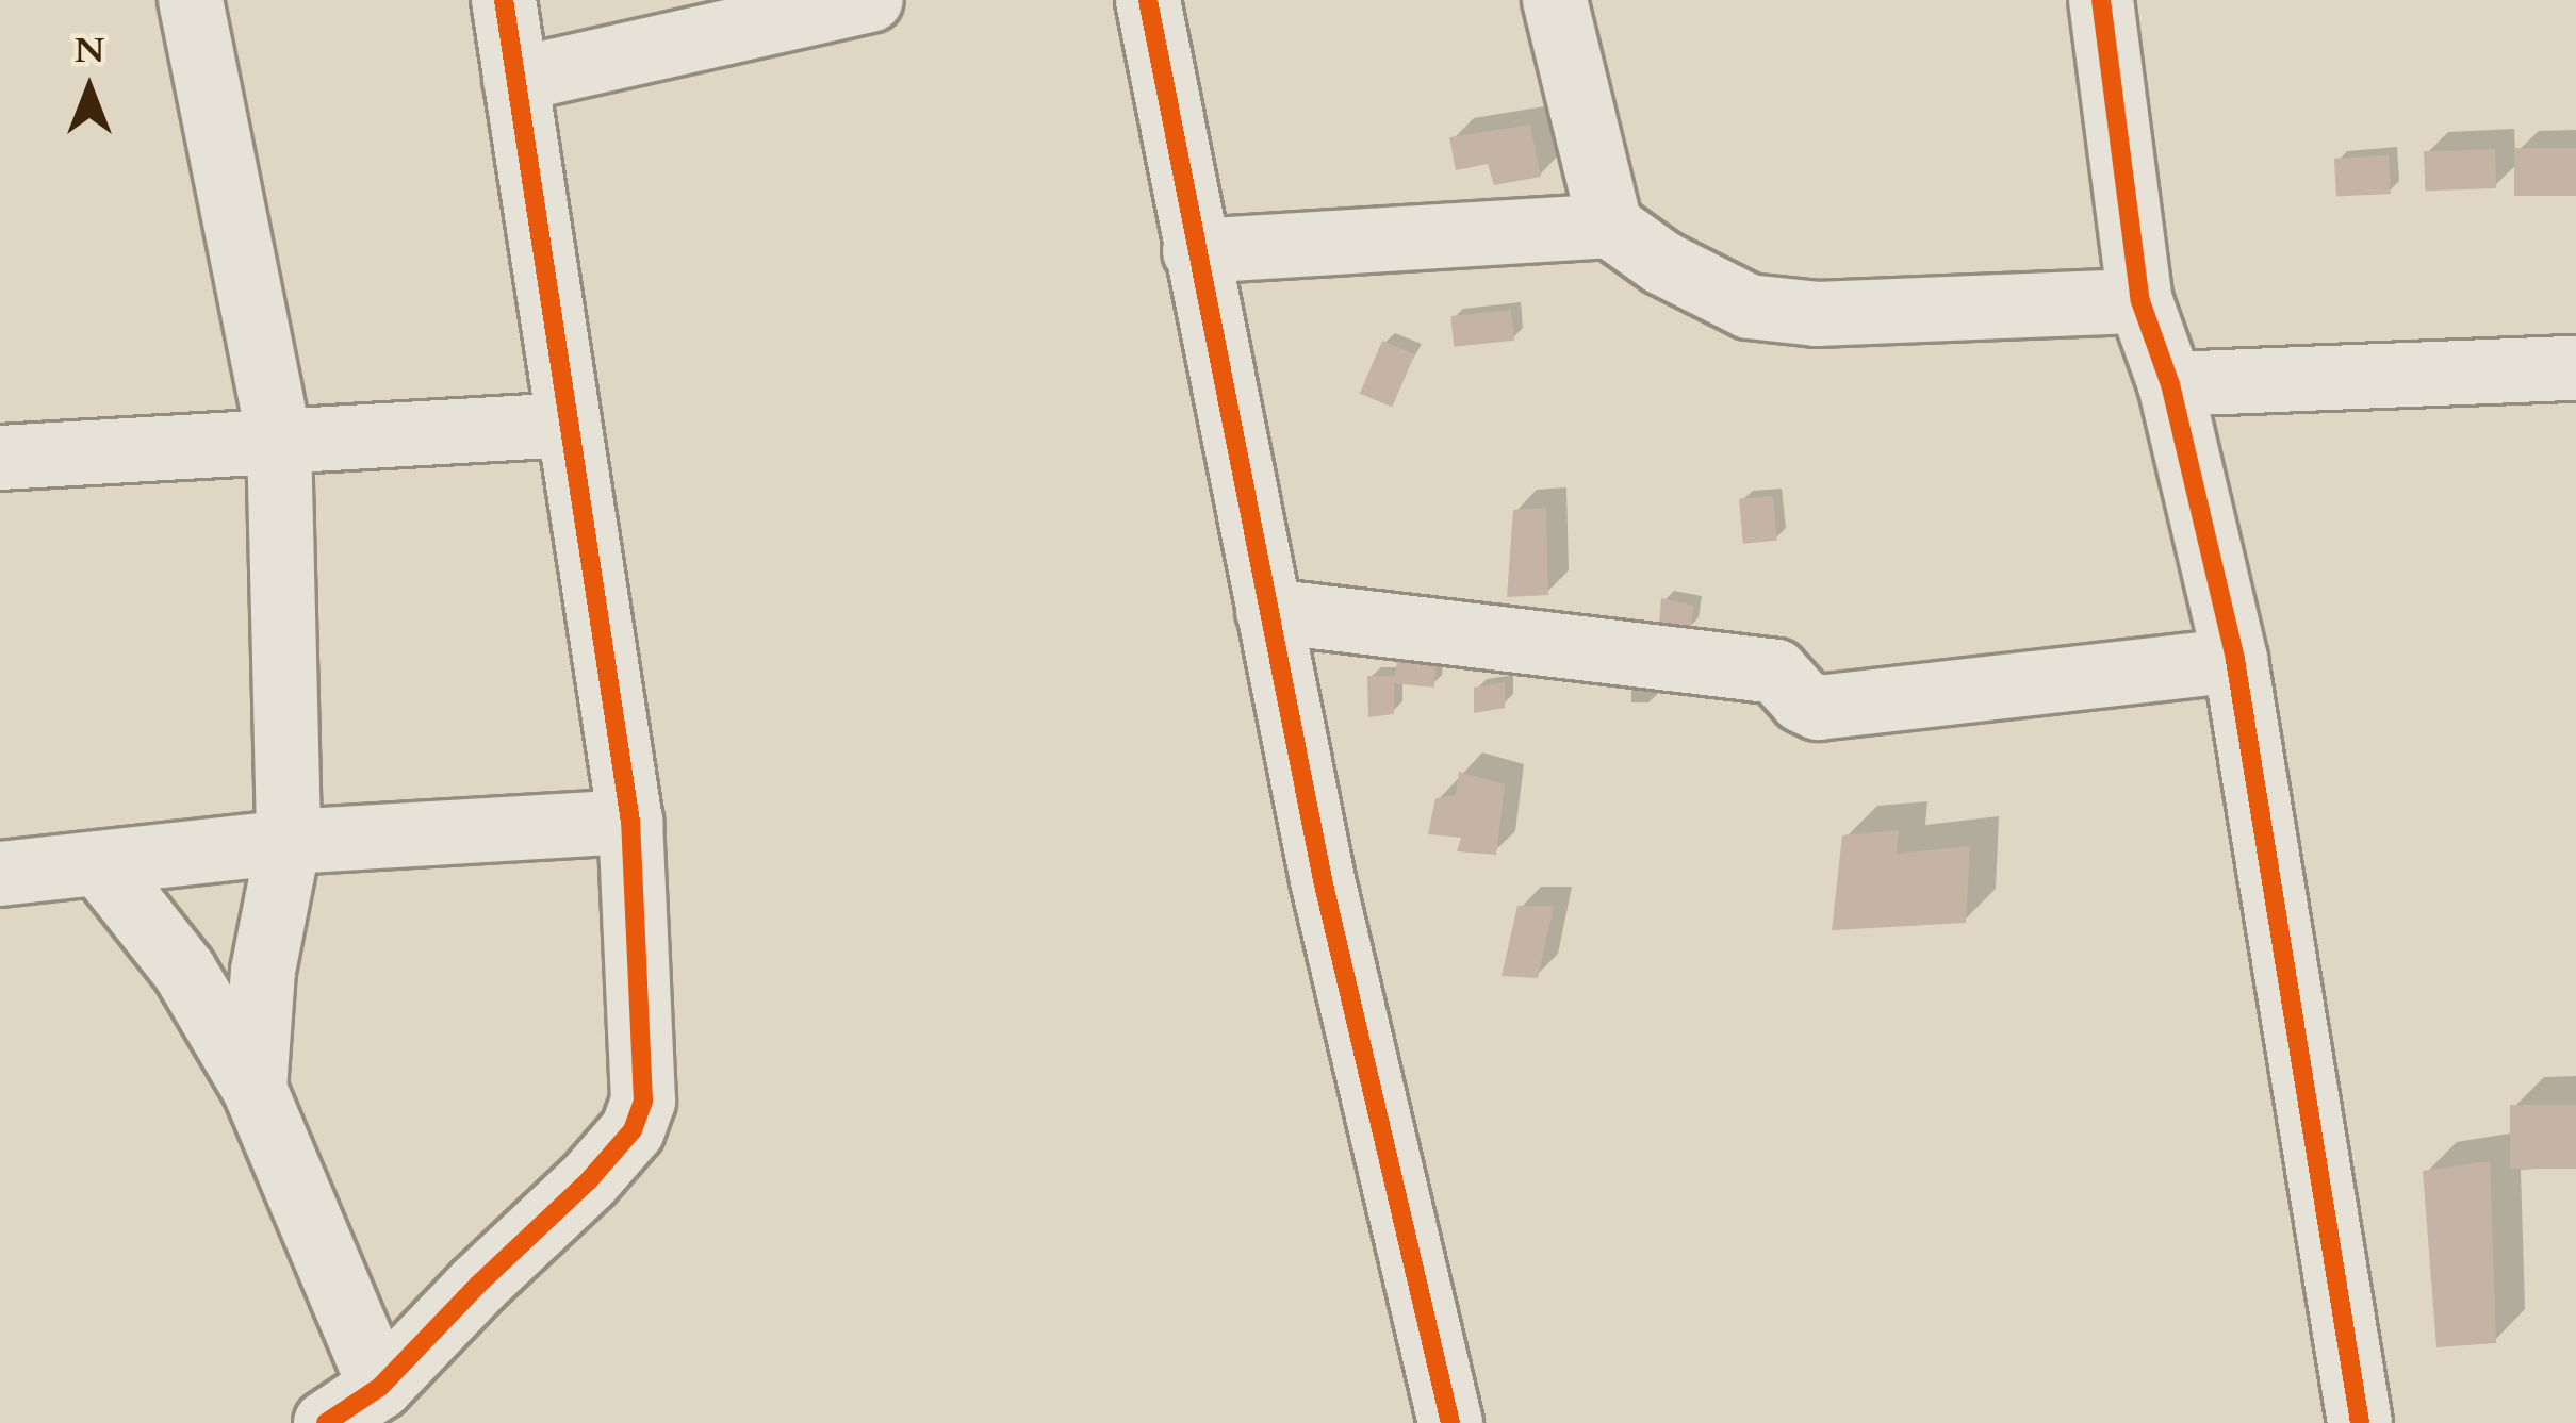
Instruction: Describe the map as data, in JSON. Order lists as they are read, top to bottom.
{
  "north": "top"
}
